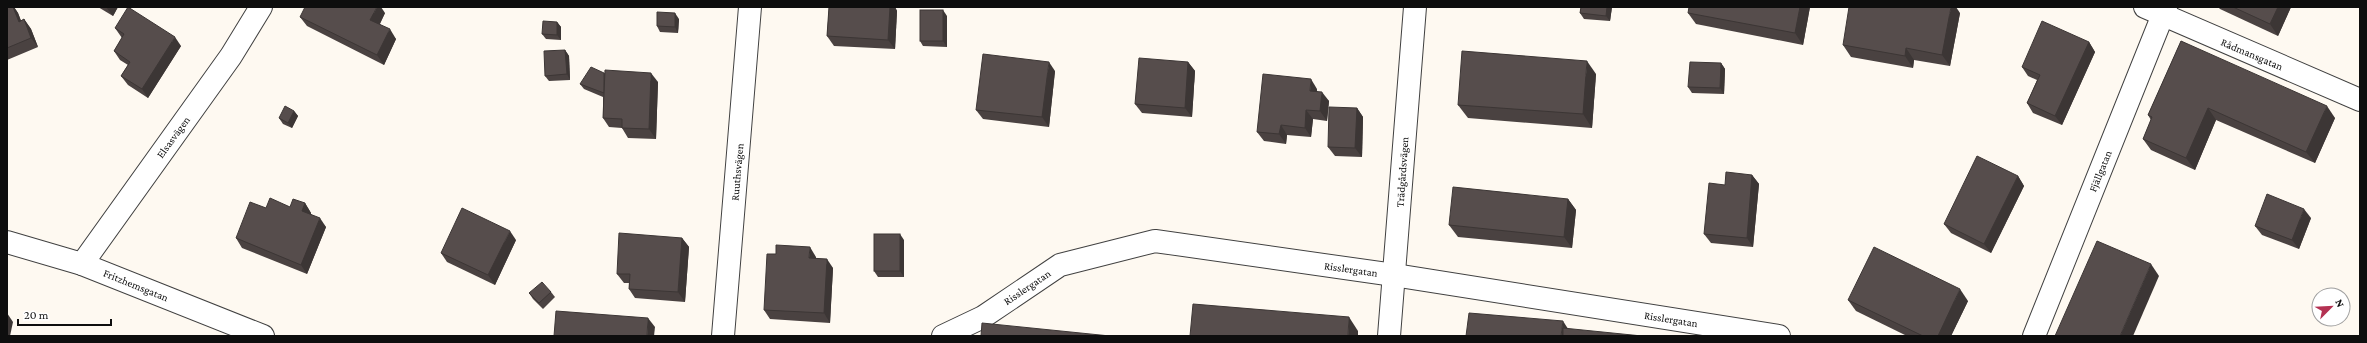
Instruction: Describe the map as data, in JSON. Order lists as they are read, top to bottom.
{
  "streets": {
    "street": [
      "Rådmansgatan",
      "Elsasvägen",
      "Fjällgatan",
      "Ruuthsvägen",
      "Trädgårdsvägen",
      "Risslergatan",
      "Fritzhemsgatan"
    ]
  },
  "crossings": [
    ["Rådmansgatan", "Fjällgatan"],
    ["Elsasvägen", "Fritzhemsgatan"],
    ["Trädgårdsvägen", "Risslergatan"]
  ],
  "scale_bar": "20 m",
  "north": "top right"
}
